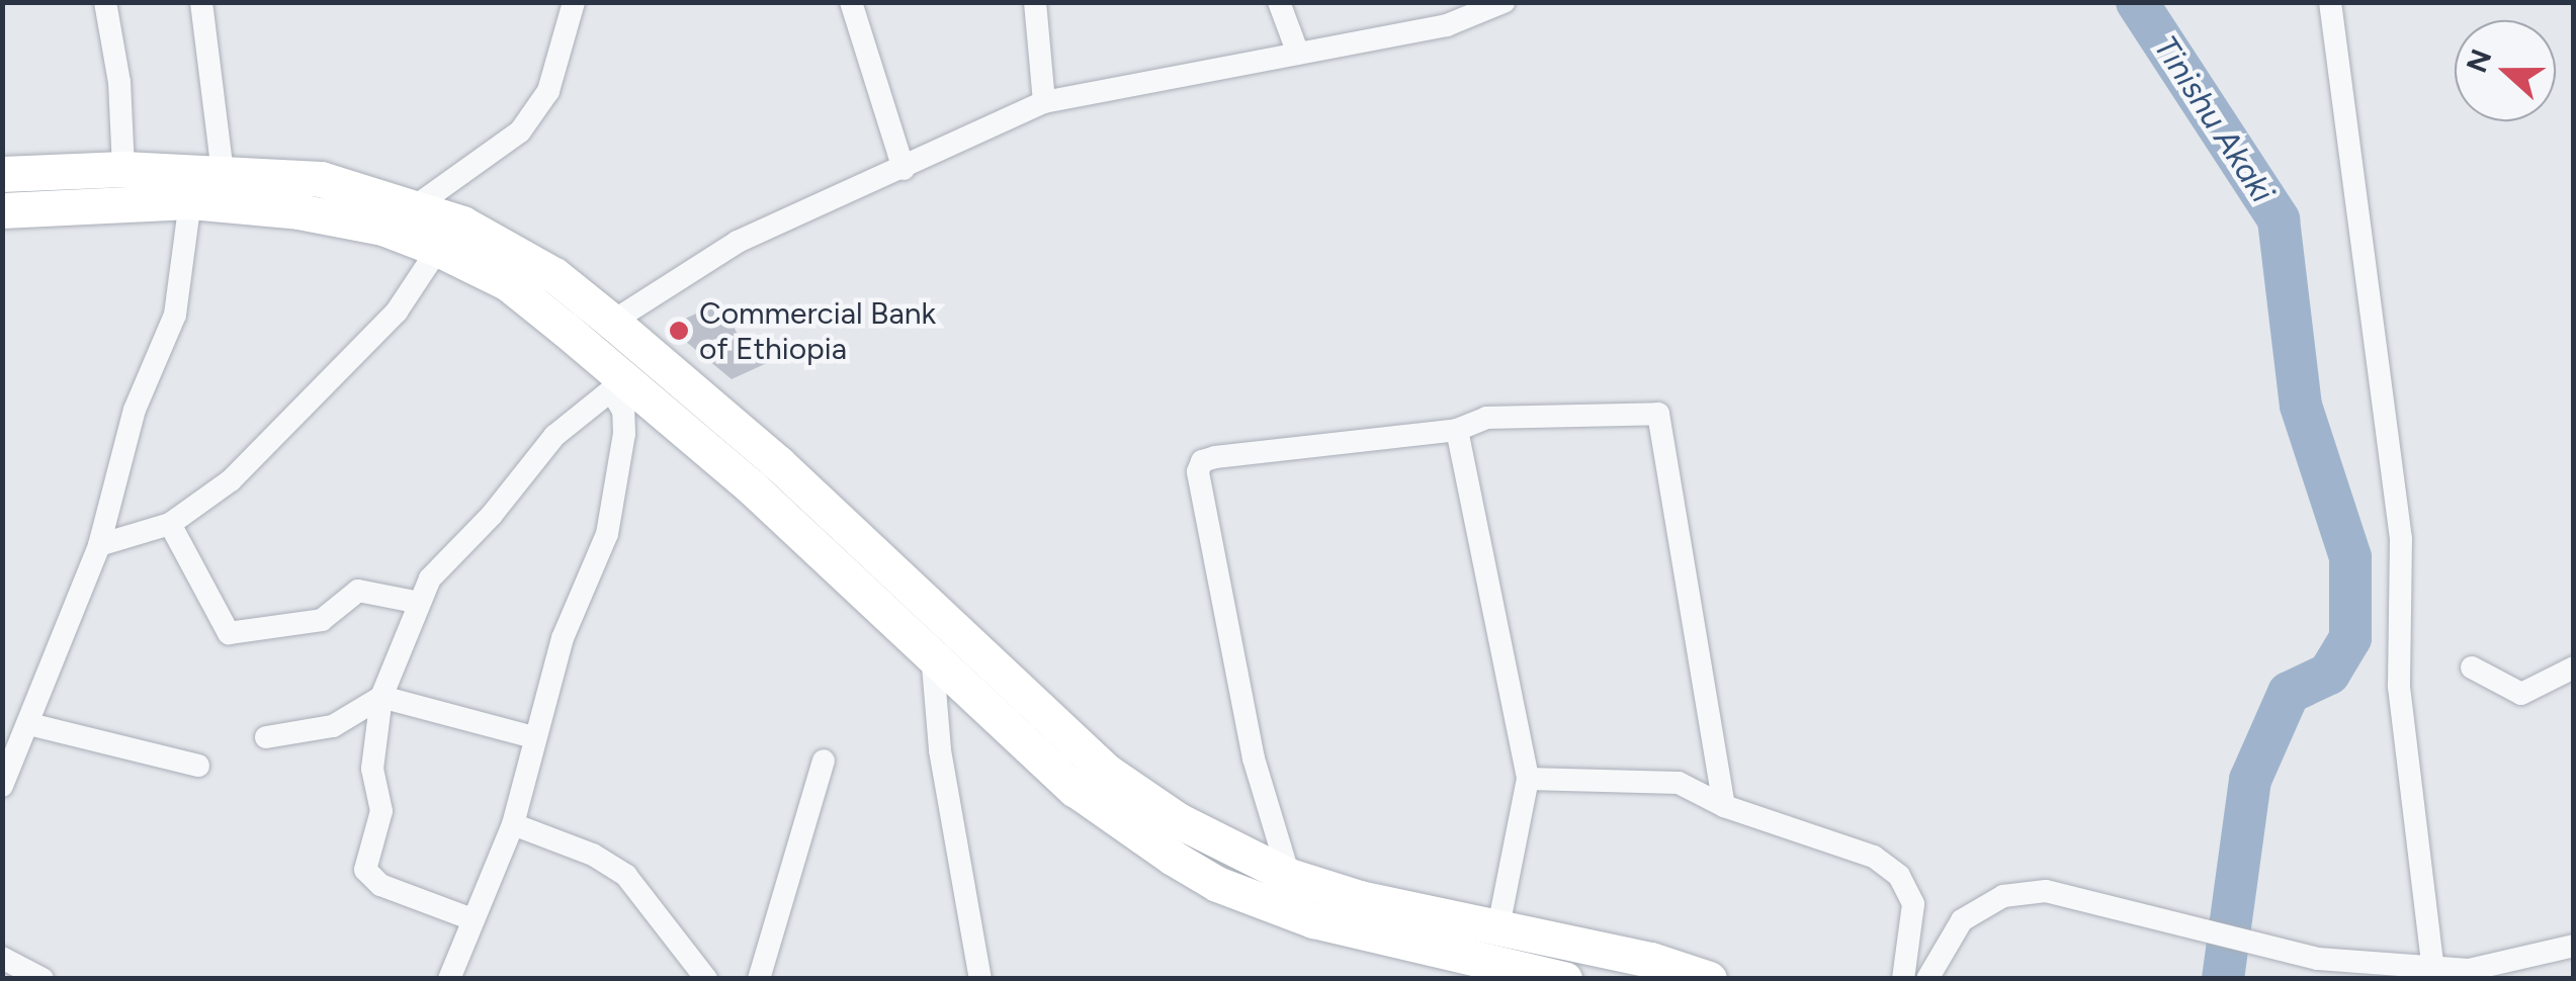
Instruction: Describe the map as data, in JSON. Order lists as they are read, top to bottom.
{
  "water": ["Tinishu Akaki"],
  "places": ["Commercial Bank of Ethiopia"],
  "north": "left"
}
